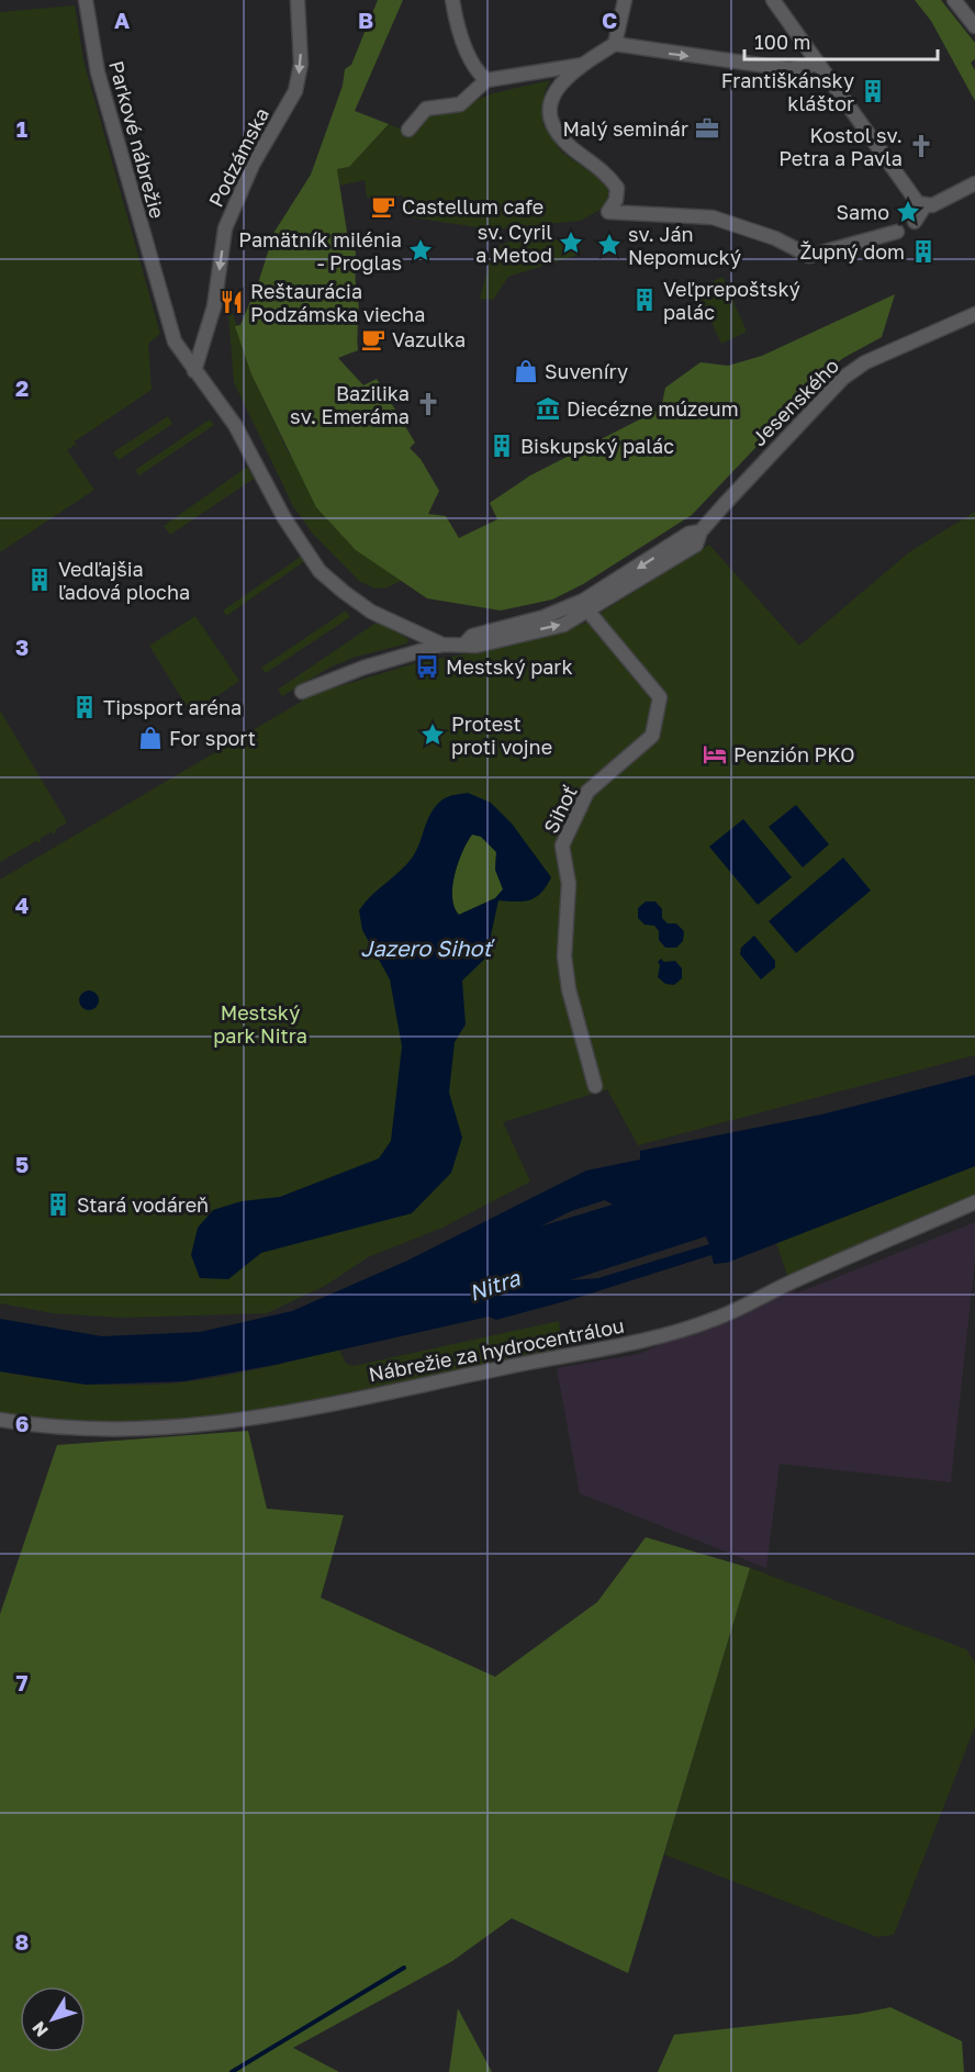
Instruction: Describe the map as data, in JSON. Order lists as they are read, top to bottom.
{
  "streets": {
    "street": [
      "Parkové nábrežie",
      "Podzámska",
      "Jesenského",
      "Sihoť",
      "Nábrežie za hydrocentrálou"
    ]
  },
  "crossings": [
    ["Parkové nábrežie", "Podzámska"],
    ["Jesenského", "Sihoť"]
  ],
  "one_way": ["Podzámska"],
  "water": ["Jazero Sihoť", "Nitra"],
  "parks": ["Mestský park Nitra"],
  "places": {
    "building": [
      "Františkánsky kláštor",
      "Župný dom",
      "Veľprepoštský palác",
      "Biskupský palác",
      "Vedľajšia ľadová plocha",
      "Tipsport aréna",
      "Stará vodáreň"
    ],
    "office": ["Malý seminár"],
    "church": ["Kostol sv. Petra a Pavla", "Bazilika sv. Emeráma"],
    "cafe": ["Castellum cafe", "Vazulka"],
    "place": [
      "Samo",
      "sv. Cyril a Metod",
      "sv. Ján Nepomucký",
      "Pamätník milénia - Proglas",
      "Protest proti vojne"
    ],
    "restaurant": ["Reštaurácia Podzámska viecha"],
    "shop": ["Suveníry", "For sport"],
    "museum": ["Diecézne múzeum"],
    "bus stop": ["Mestský park"],
    "hotel": ["Penzión PKO"]
  },
  "scale_bar": "100 m",
  "north": "bottom left",
  "grid": {
    "columns": ["A", "B", "C"],
    "rows": [
      "1",
      "2",
      "3",
      "4",
      "5",
      "6",
      "7",
      "8"
    ]
  }
}
